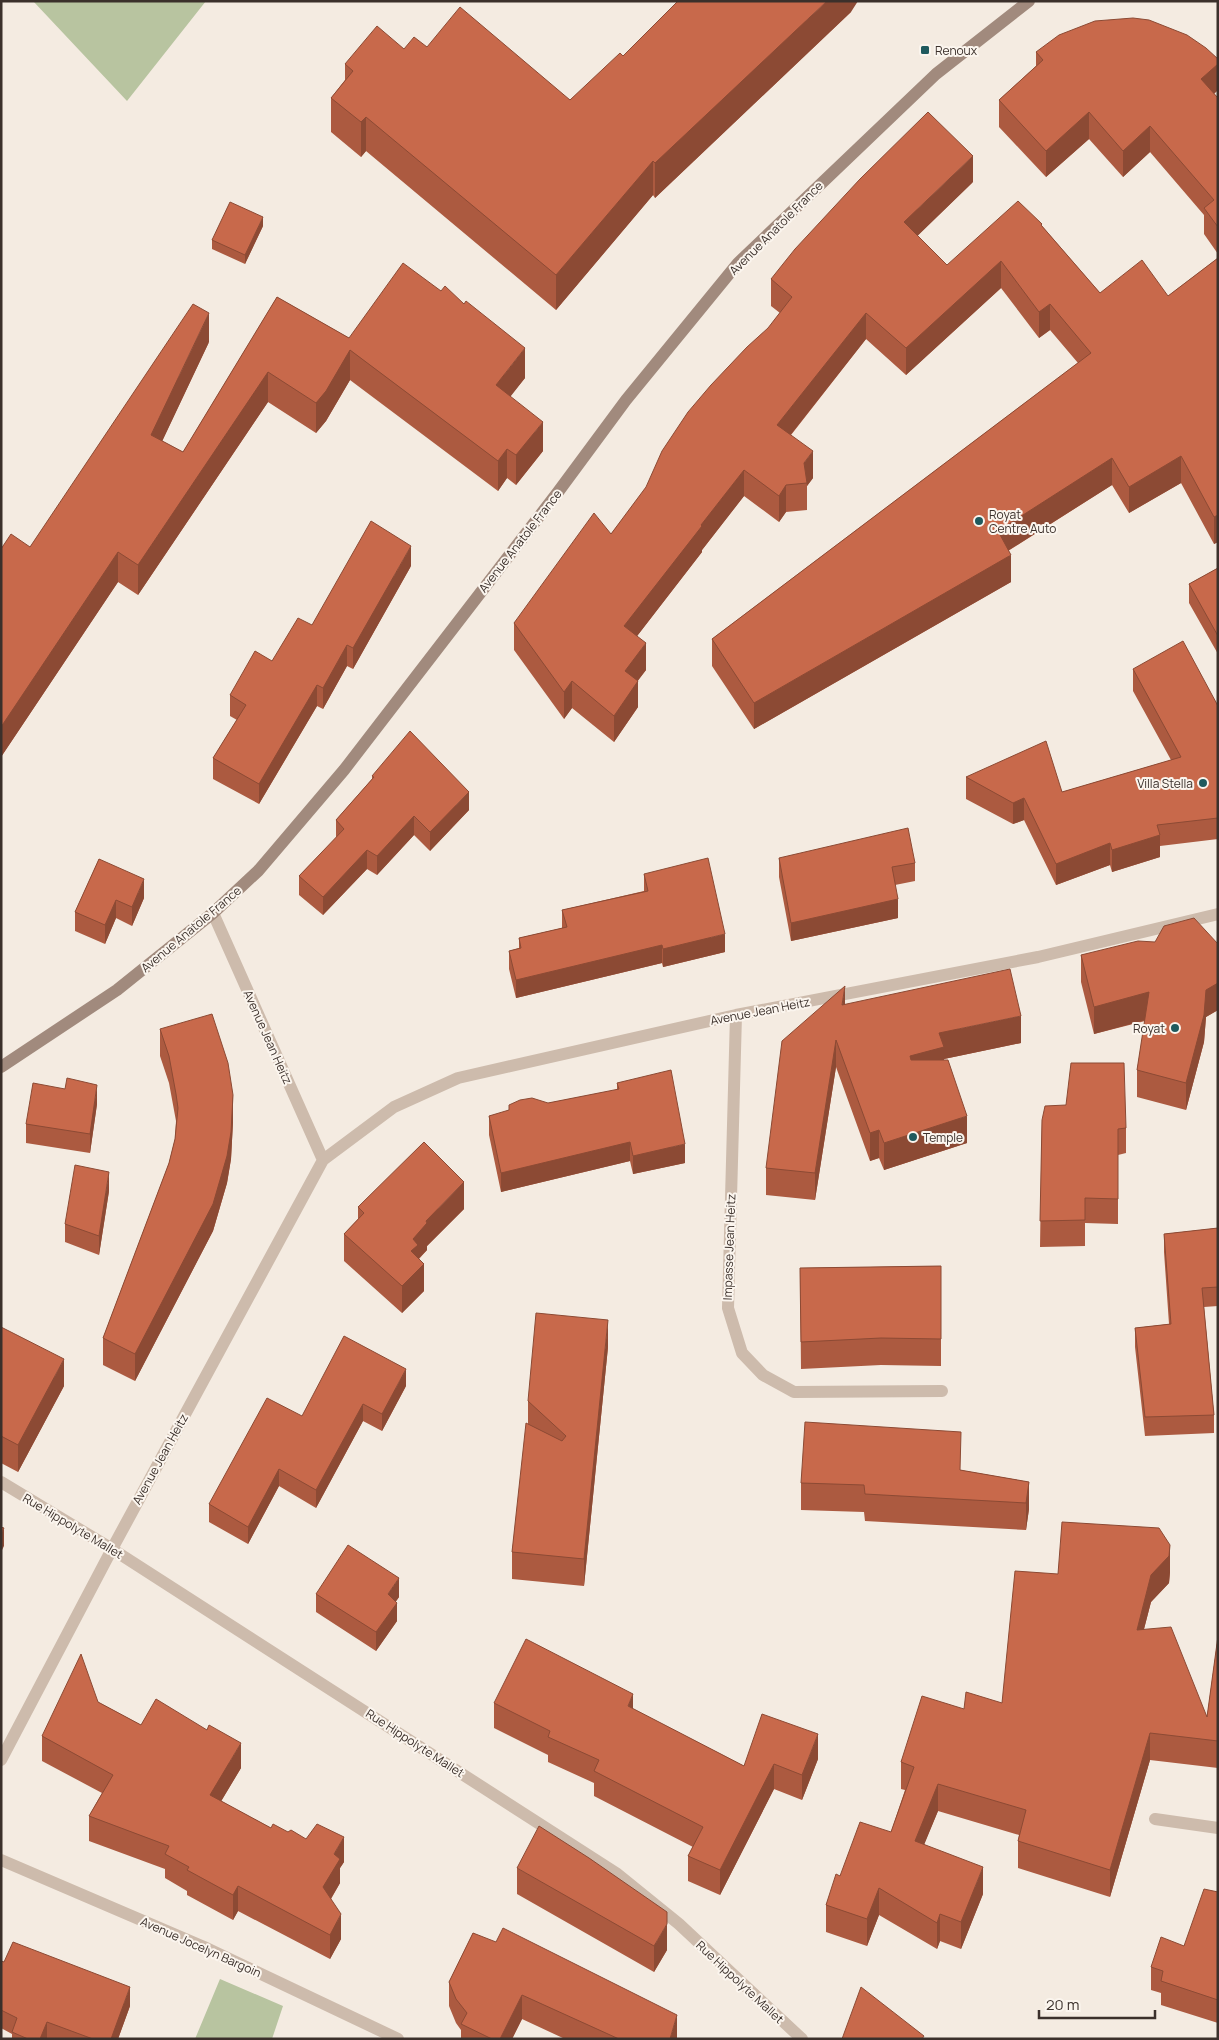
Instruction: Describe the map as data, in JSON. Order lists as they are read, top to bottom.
{
  "streets": {
    "main road": ["Avenue Anatole France"],
    "street": [
      "Avenue Jean Heitz",
      "Impasse Jean Heitz",
      "Rue Hippolyte Mallet",
      "Avenue Jocelyn Bargoin"
    ]
  },
  "crossings": [
    ["Avenue Anatole France", "Avenue Jean Heitz"],
    ["Avenue Jean Heitz", "Impasse Jean Heitz"],
    ["Avenue Jean Heitz", "Rue Hippolyte Mallet"]
  ],
  "places": {
    "transit": ["Renoux"],
    "other": [
      "Royat Centre Auto",
      "Villa Stella",
      "Royat",
      "Temple"
    ]
  },
  "scale_bar": "20 m"
}
